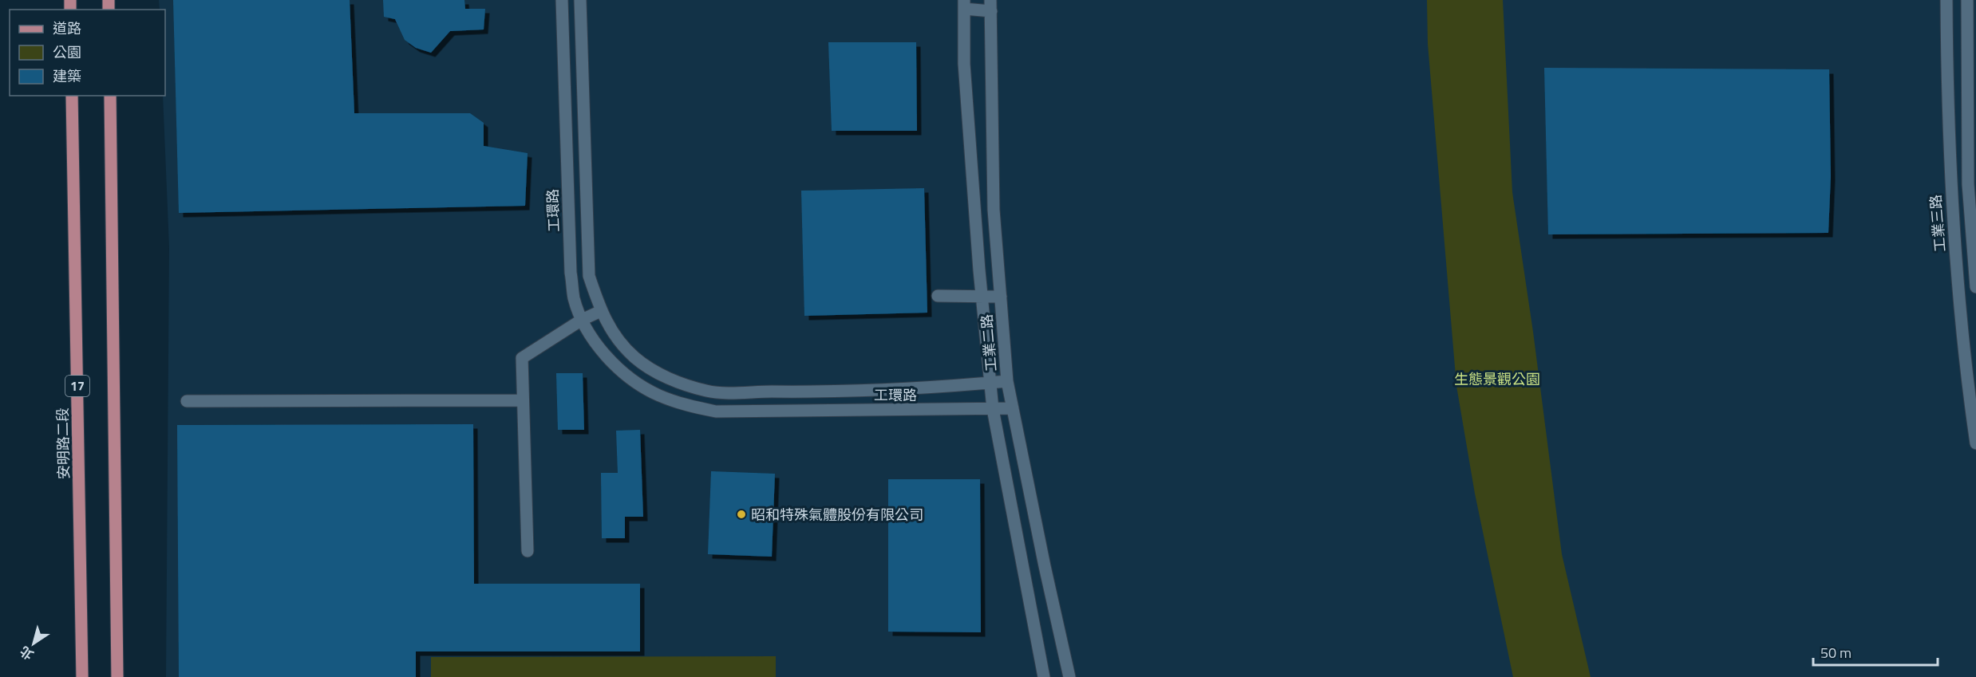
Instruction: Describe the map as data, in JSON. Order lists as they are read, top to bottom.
{
  "streets": {
    "main road": ["17", "安明路二段"],
    "street": ["工環路", "工業三路", "工業二路"]
  },
  "crossings": [
    ["工環路", "工業二路"]
  ],
  "parks": ["生態景觀公園"],
  "places": ["昭和特殊氣體股份有限公司"],
  "legend": ["道路", "公園", "建築"],
  "scale_bar": "50 m",
  "north": "bottom left"
}
